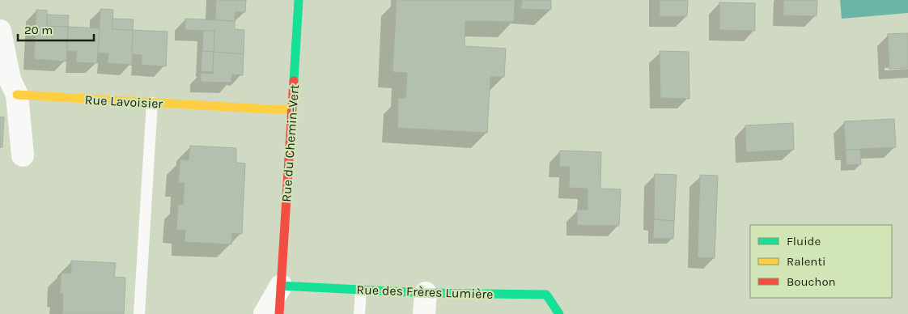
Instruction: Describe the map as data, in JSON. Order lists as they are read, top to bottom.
{
  "streets": {
    "street": ["Rue Lavoisier", "Rue du Chemin-Vert", "Rue des Frères Lumière"]
  },
  "crossings": [
    ["Rue Lavoisier", "Rue du Chemin-Vert"],
    ["Rue du Chemin-Vert", "Rue des Frères Lumière"]
  ],
  "legend": ["Fluide", "Ralenti", "Bouchon"],
  "scale_bar": "20 m"
}
